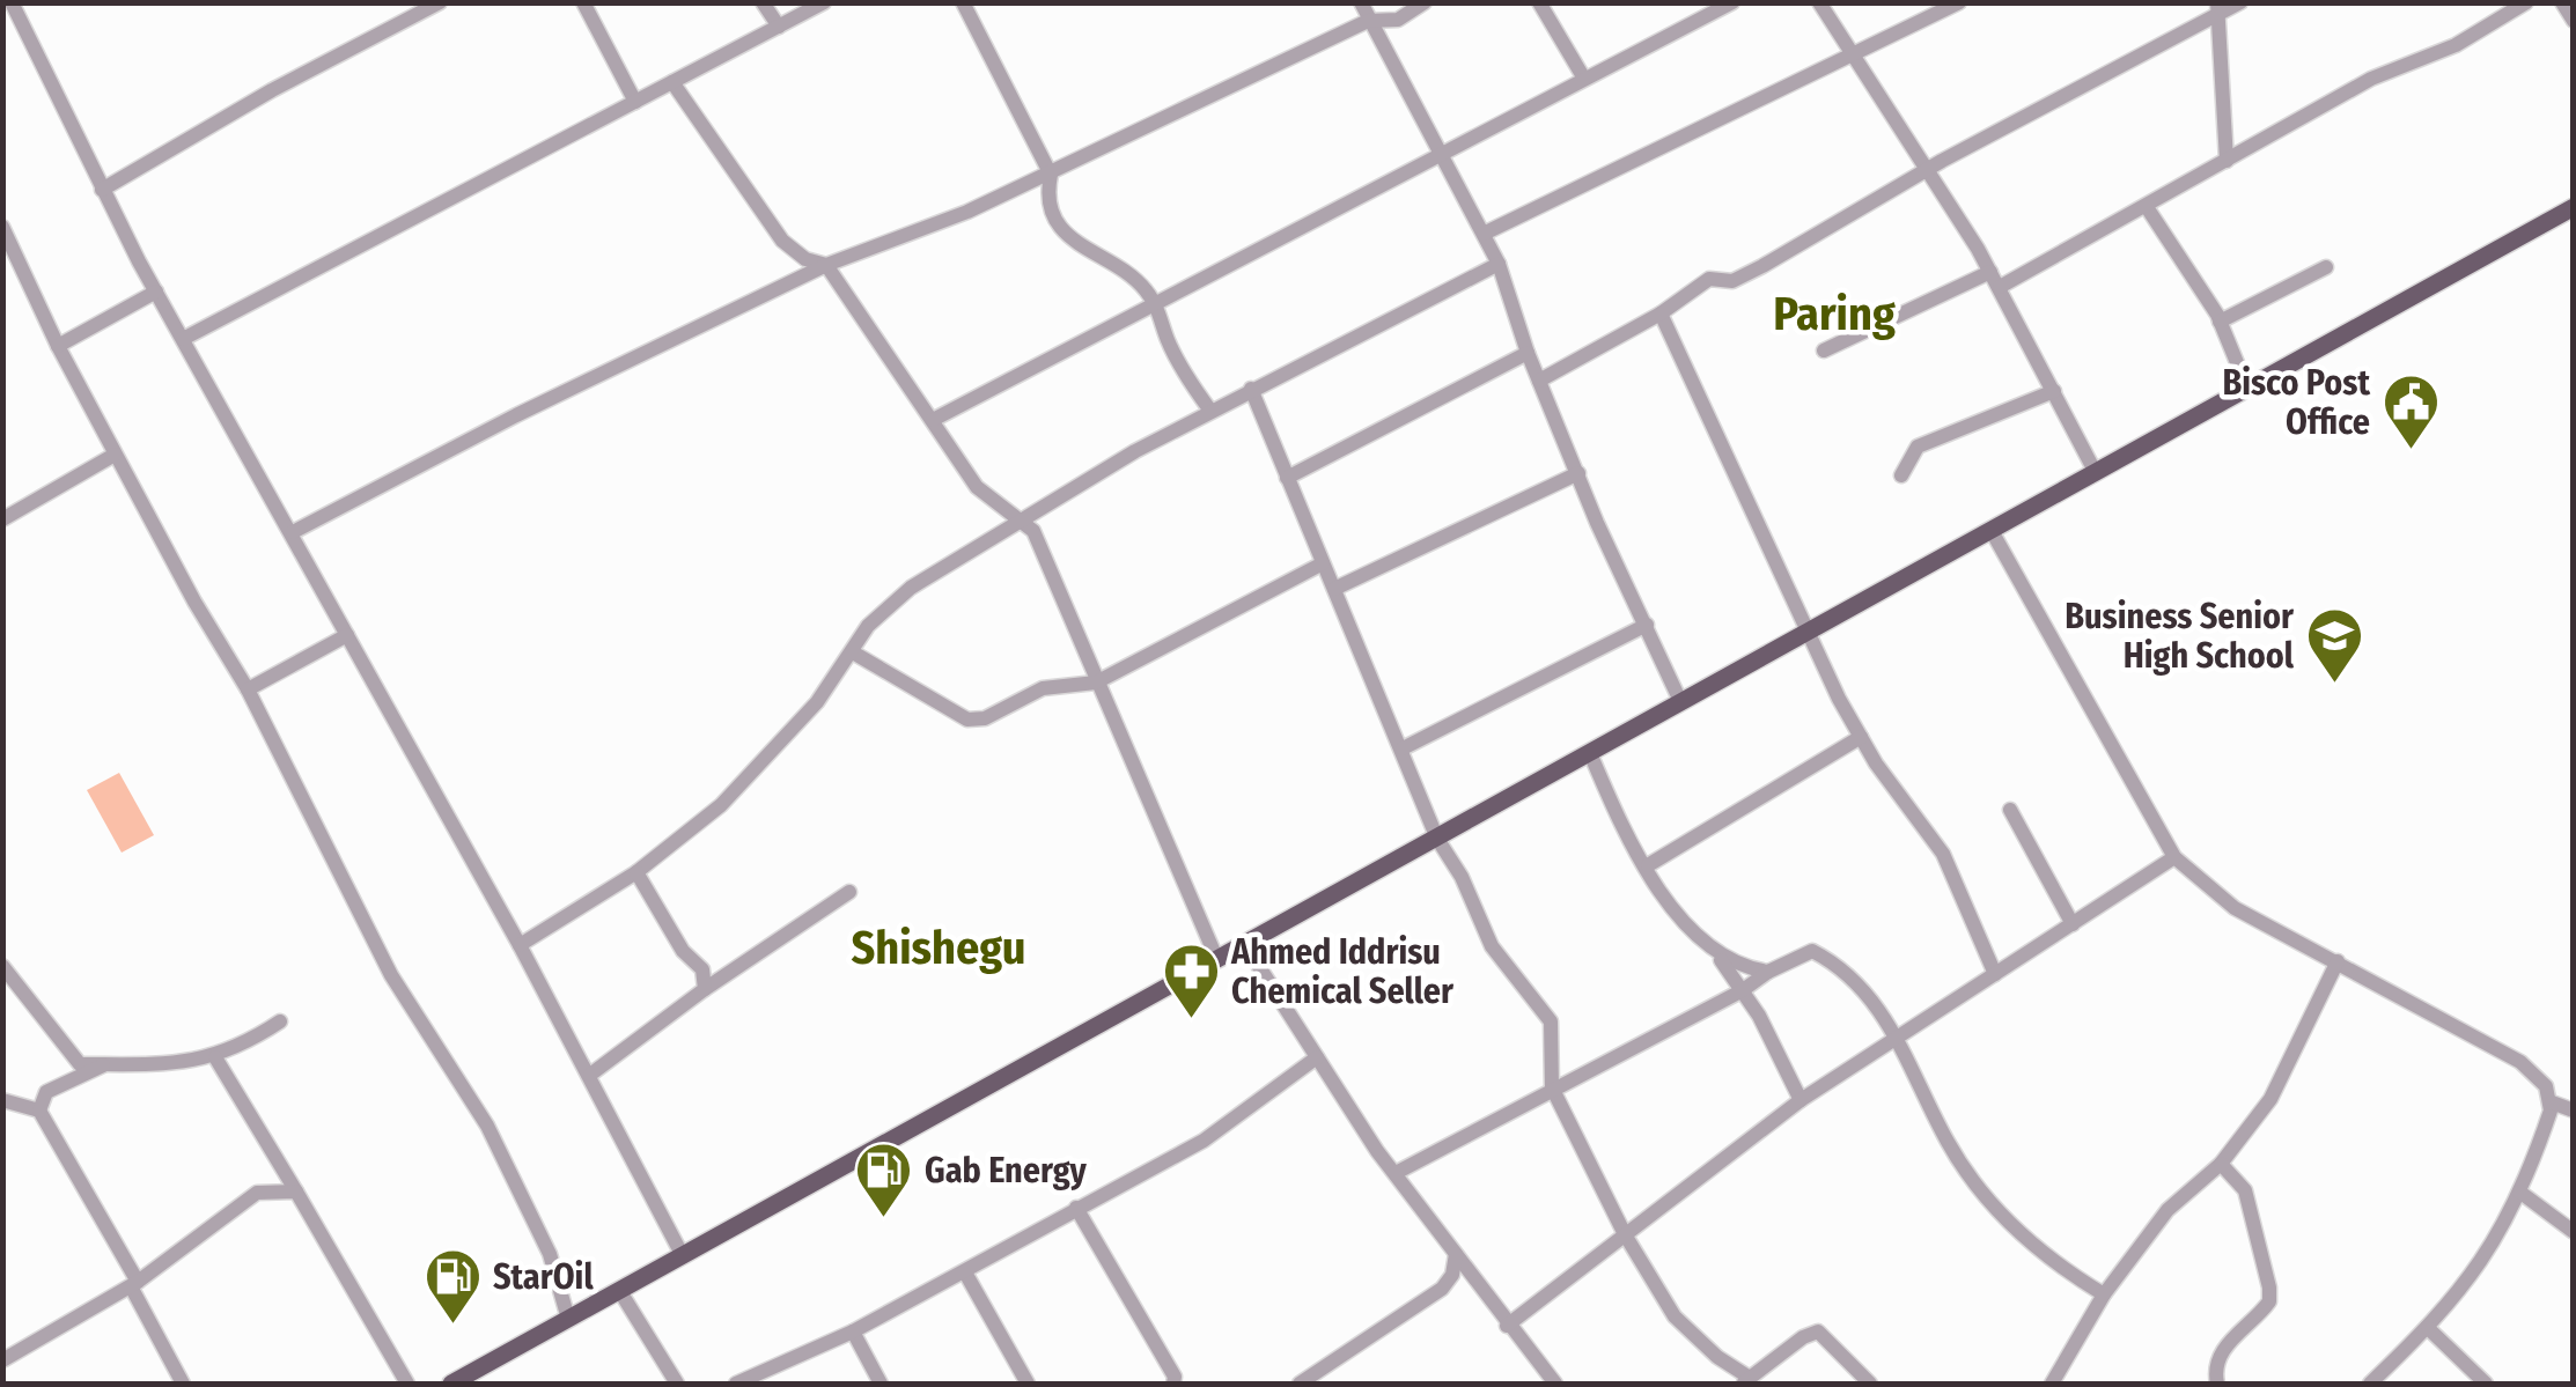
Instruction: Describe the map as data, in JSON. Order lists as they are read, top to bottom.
{
  "districts": ["Paring", "Shishegu"],
  "places": {
    "public building": ["Bisco Post Office"],
    "school or university": ["Business Senior High School"],
    "pharmacy": ["Ahmed Iddrisu Chemical Seller"],
    "fuel station": ["Gab Energy", "StarOil"]
  }
}
